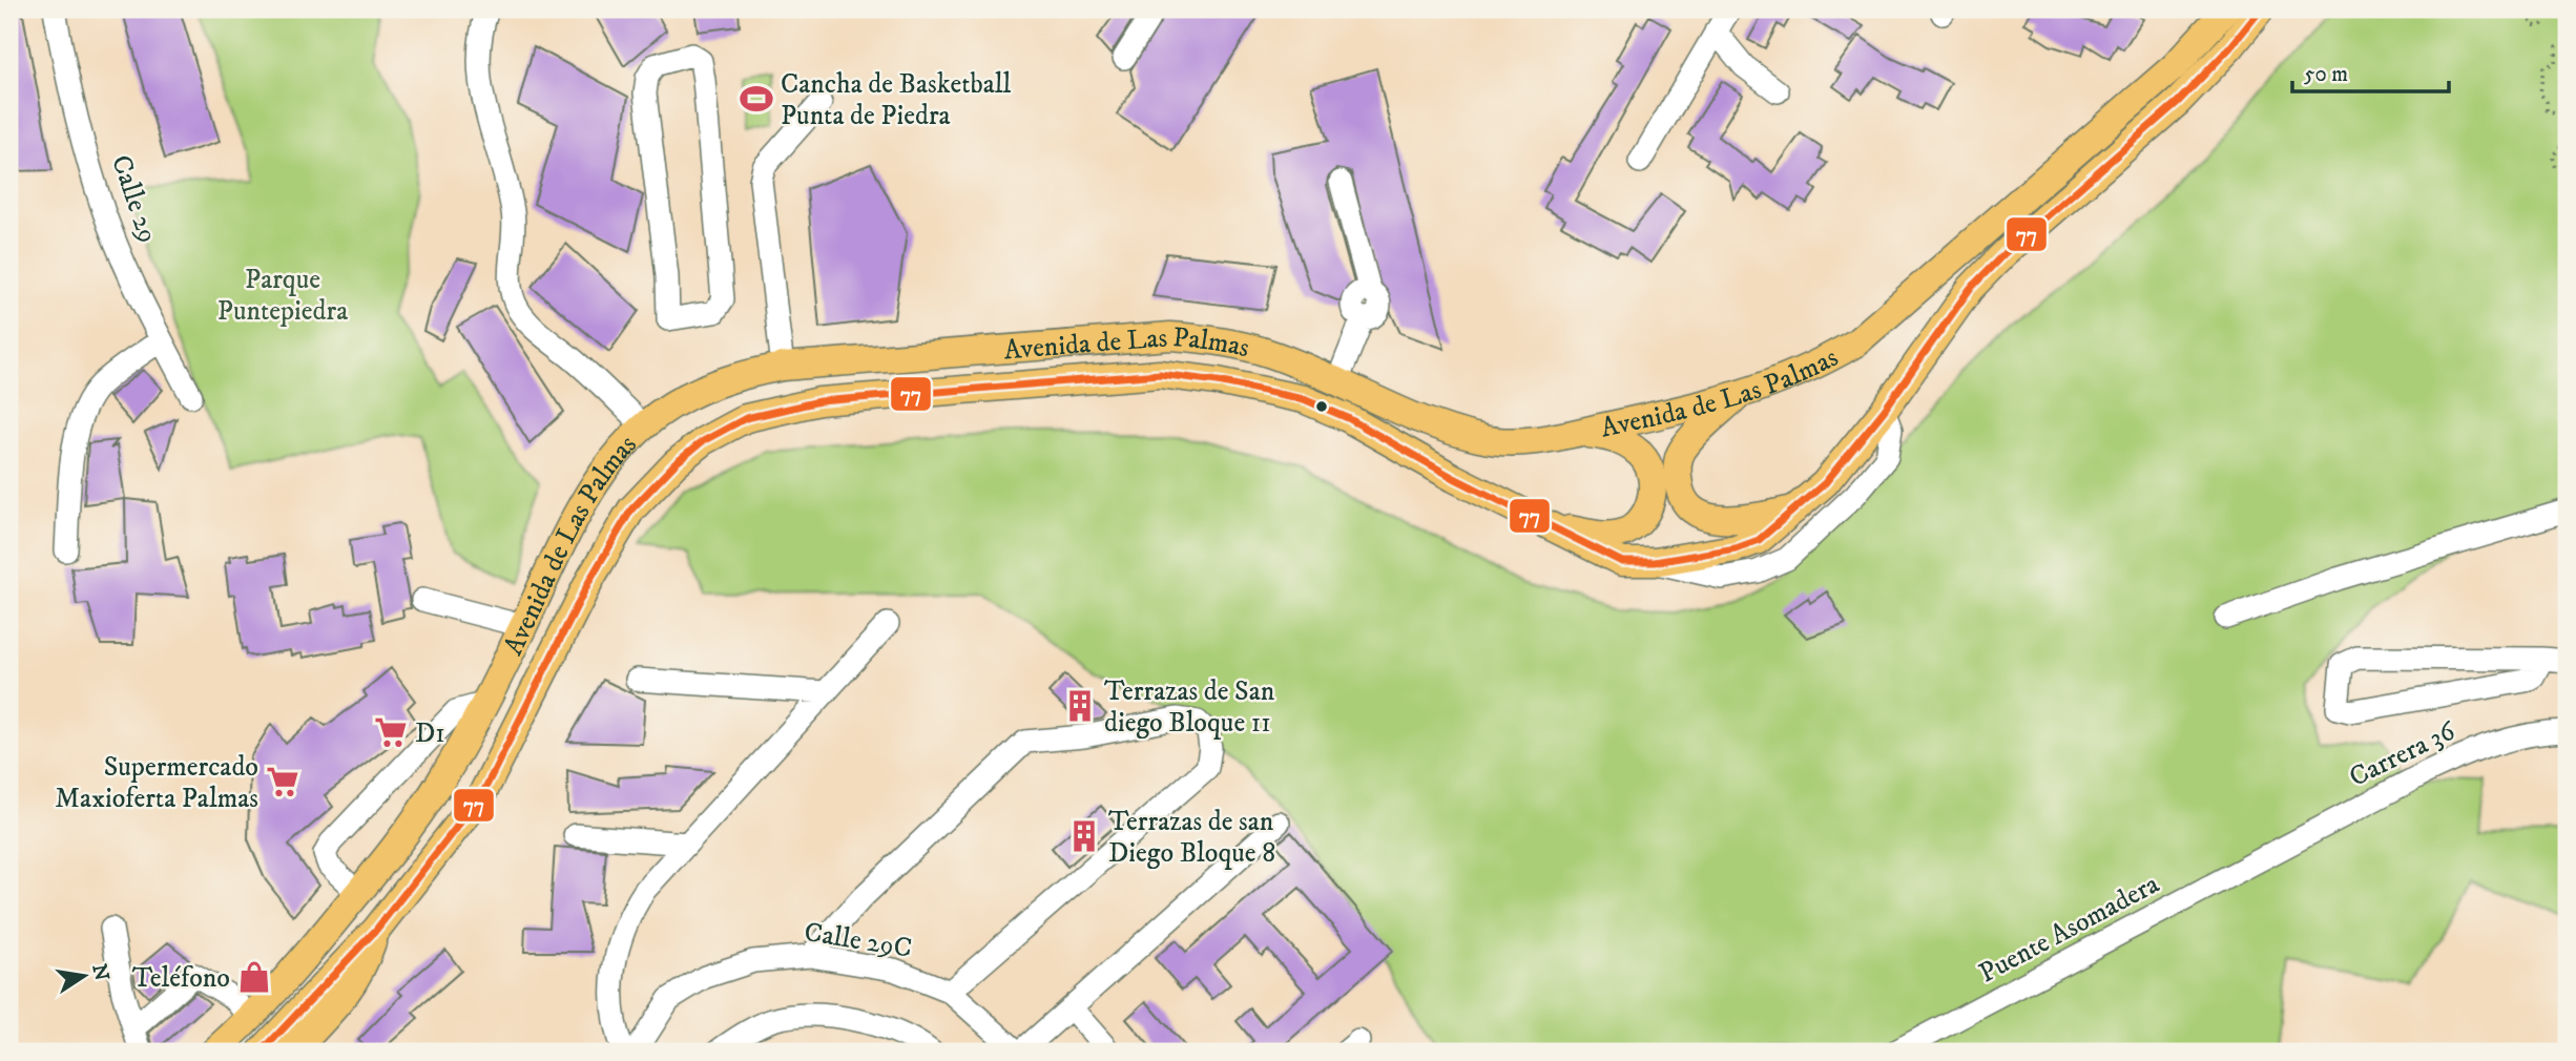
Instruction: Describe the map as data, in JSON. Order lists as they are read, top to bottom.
{
  "streets": {
    "main road": ["Avenida de Las Palmas"],
    "street": [
      "Calle 29",
      "Carrera 36",
      "Puente Asomadera",
      "Calle 29C"
    ]
  },
  "crossings": [
    ["Carrera 36", "Puente Asomadera"]
  ],
  "parks": ["Parque Puntepiedra"],
  "places": {
    "sports": ["Cancha de Basketball Punta de Piedra"],
    "building": ["Terrazas de San diego Bloque 11", "Terrazas de san Diego Bloque 8"],
    "supermarket": ["D1", "Supermercado Maxioferta Palmas"],
    "shop": ["Teléfono"]
  },
  "lines": ["transit line 77"],
  "scale_bar": "50 m",
  "north": "right"
}
